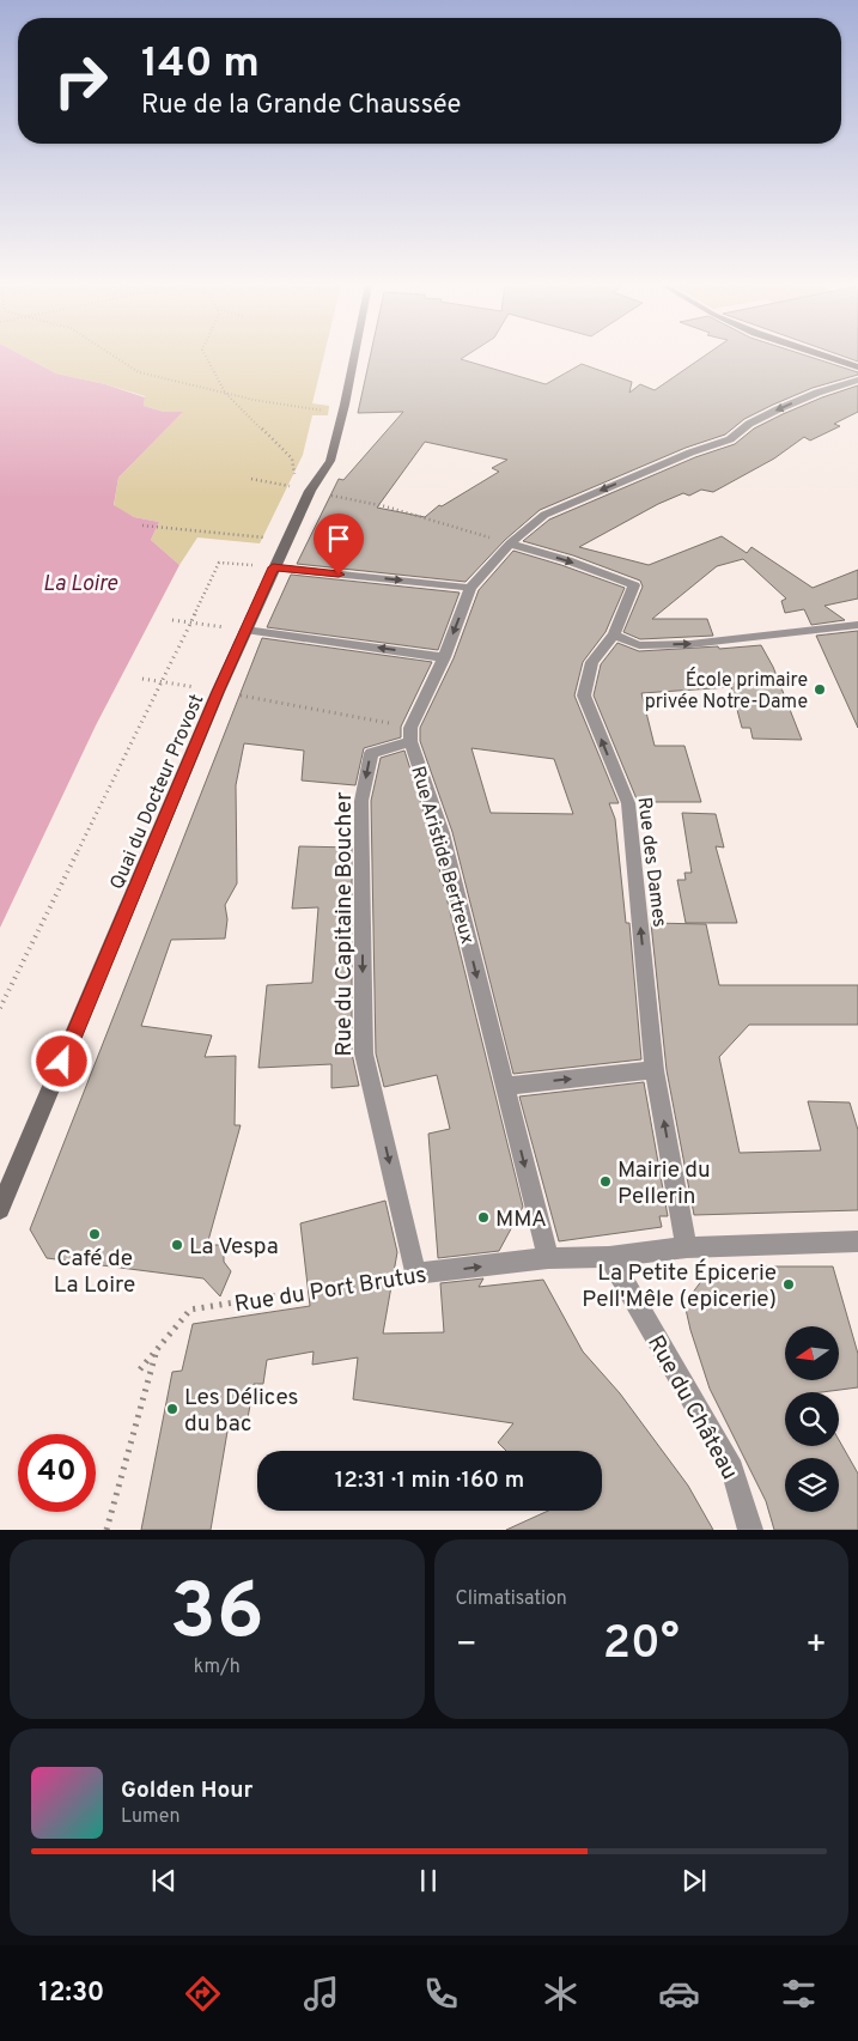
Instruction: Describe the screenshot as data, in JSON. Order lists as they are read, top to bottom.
{
  "streets": {
    "street": [
      "Quai du Docteur Provost",
      "Rue Aristide Bertreux",
      "Rue des Dames",
      "Rue du Capitaine Boucher",
      "Rue du Port Brutus",
      "Rue du Château"
    ]
  },
  "crossings": [
    ["Rue Aristide Bertreux", "Rue du Capitaine Boucher"],
    ["Rue Aristide Bertreux", "Rue du Port Brutus"],
    ["Rue du Capitaine Boucher", "Rue du Port Brutus"]
  ],
  "one_way": ["Rue Aristide Bertreux", "Rue du Capitaine Boucher"],
  "water": ["La Loire"],
  "places": [
    "École primaire privée Notre-Dame",
    "Mairie du Pellerin",
    "MMA",
    "Café de La Loire",
    "La Vespa",
    "La Petite Épicerie Pell'Mêle (epicerie)",
    "Les Délices du bac"
  ],
  "north": "left",
  "page": {
    "turn": ["140 m", "Rue de la Grande Chaussée"],
    "limit": "40",
    "trip": "12:31 · 1 min · 160 m",
    "tile": [
      ["36", "km/h"],
      "Climatisation"
    ],
    "heat": ["−", "20°", "+"],
    "song": ["Golden Hour", "Lumen"],
    "tabs": "12:30"
  }
}
